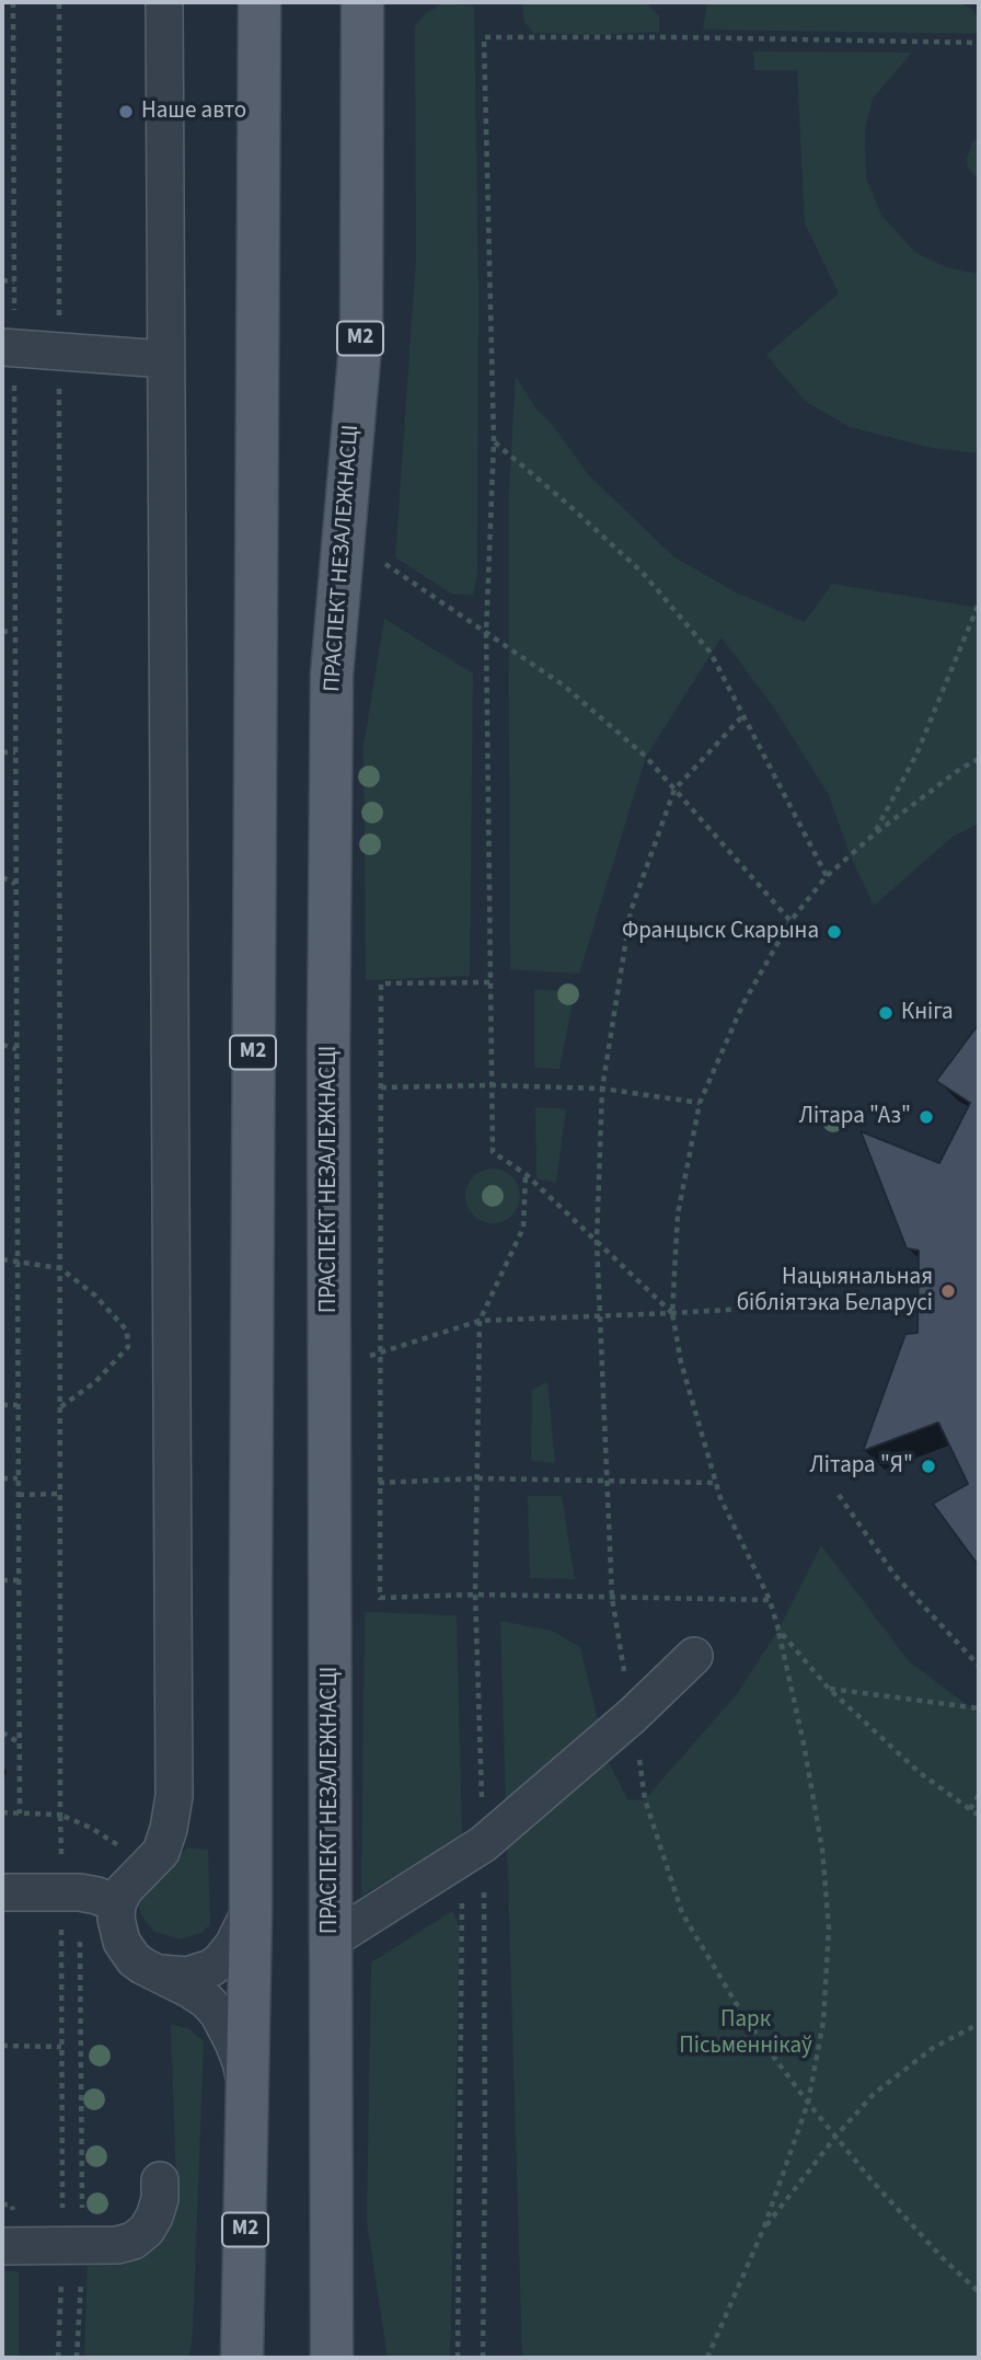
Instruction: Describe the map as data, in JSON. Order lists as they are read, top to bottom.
{
  "streets": {
    "main road": ["М2", "ПРАСПЕКТ НЕЗАЛЕЖНАСЦІ"]
  },
  "parks": ["Парк Пісьменнікаў"],
  "places": [
    "Наше авто",
    "Францыск Скарына",
    "Кніга",
    "Літара \"Аз\"",
    "Нацыянальная бібліятэка Беларусі",
    "Літара \"Я\""
  ]
}
